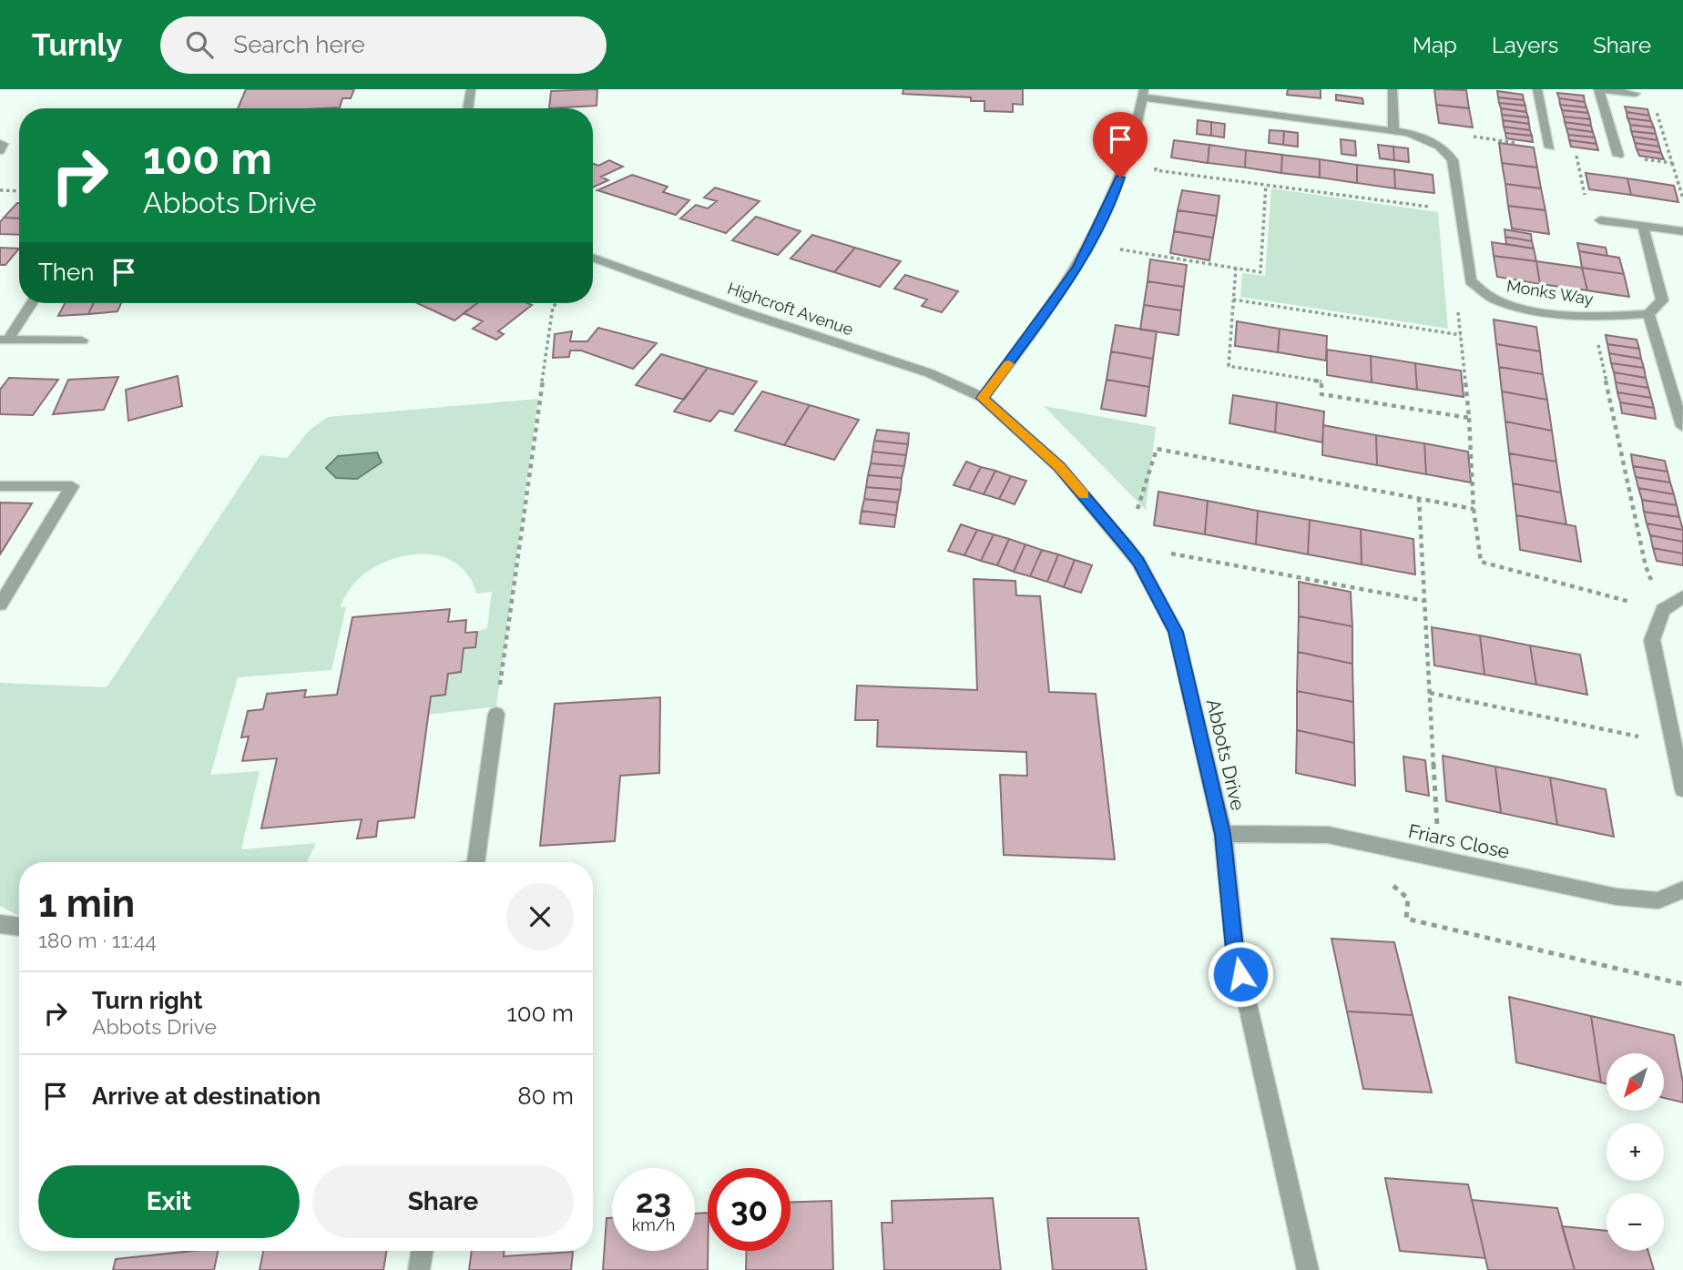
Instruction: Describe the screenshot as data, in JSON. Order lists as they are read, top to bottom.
{
  "streets": {
    "street": [
      "Monks Way",
      "Highcroft Avenue",
      "Abbots Drive",
      "Friars Close"
    ]
  },
  "crossings": [
    ["Highcroft Avenue", "Abbots Drive"],
    ["Abbots Drive", "Friars Close"]
  ],
  "north": "bottom left",
  "page": {
    "header": "Turnly",
    "search": "Search here",
    "nav": ["Map", "Layers", "Share"],
    "turn": ["100 m", "Abbots Drive"],
    "then": "Then",
    "heading": ["1 min", "180 m · 11:44"],
    "list": [
      {
        "name": "Turn right",
        "note": "Abbots Drive",
        "value": "100 m"
      },
      {
        "name": "Arrive at destination",
        "value": "80 m"
      }
    ],
    "map_buttons": ["+", "−"],
    "buttons": ["Exit", "Share"],
    "speed": "23 km/h",
    "limit": "30"
  }
}
